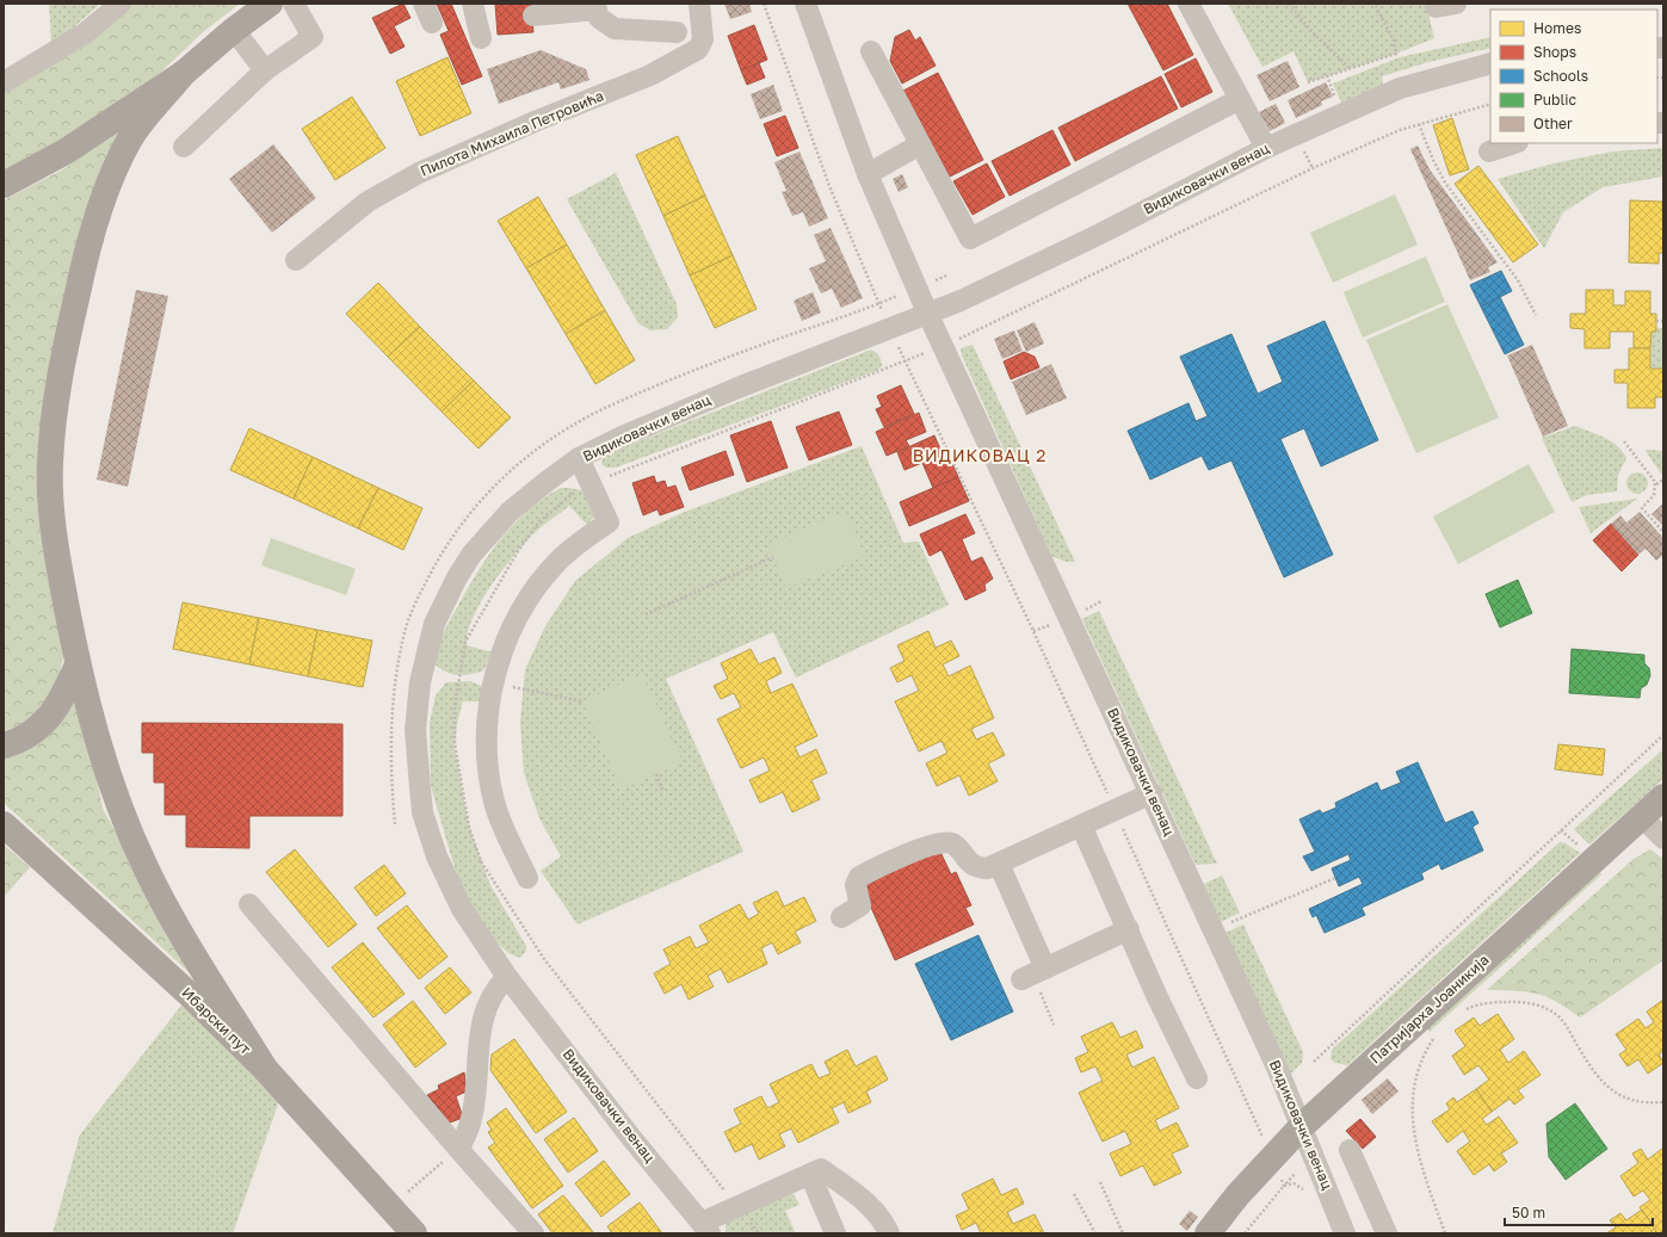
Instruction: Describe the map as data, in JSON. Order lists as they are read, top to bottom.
{
  "streets": {
    "main road": ["Патријарха Јоаникија", "Ибарски пут"],
    "street": ["Пилота Михаила Петровића", "Видиковачки венац"]
  },
  "crossings": [
    ["Видиковачки венац", "Патријарха Јоаникија"]
  ],
  "districts": ["ВИДИКОВАЦ 2"],
  "legend": [
    "Homes",
    "Shops",
    "Schools",
    "Public",
    "Other"
  ],
  "scale_bar": "50 m"
}
